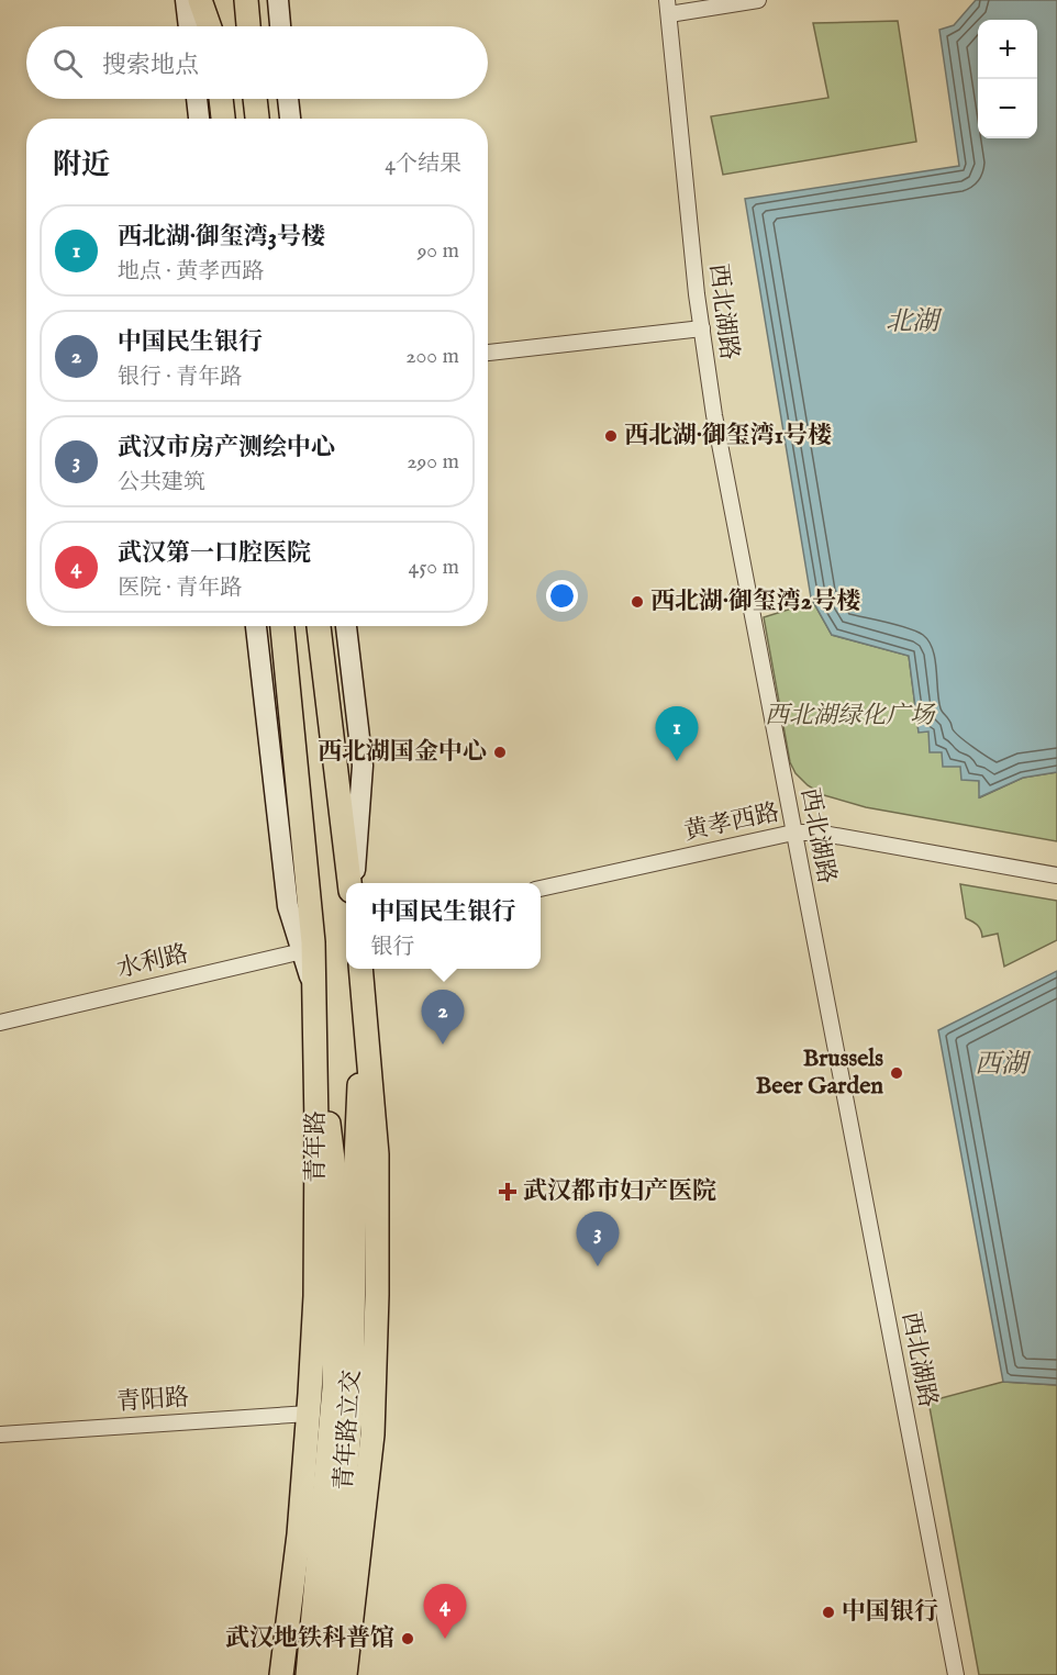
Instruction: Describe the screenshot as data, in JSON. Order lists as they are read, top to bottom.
{
  "streets": {
    "main road": ["青年路", "青年路立交"],
    "street": [
      "西北湖路",
      "黄孝西路",
      "水利路",
      "青阳路"
    ]
  },
  "crossings": [
    ["西北湖路", "黄孝西路"],
    ["水利路", "青年路"],
    ["青年路", "青阳路"]
  ],
  "water": ["北湖", "西湖"],
  "parks": ["西北湖绿化广场"],
  "places": {
    "other": [
      "西北湖·御玺湾1号楼",
      "西北湖·御玺湾2号楼",
      "西北湖国金中心",
      "Brussels Beer Garden",
      "中国银行",
      "武汉地铁科普馆"
    ],
    "health": ["武汉都市妇产医院"]
  },
  "page": {
    "map_buttons": ["+", "−"],
    "search": "搜索地点",
    "heading": ["附近", "4个结果"],
    "list": [
      {
        "mark": "1",
        "name": "西北湖·御玺湾3号楼",
        "note": "地点 · 黄孝西路",
        "value": "90 m"
      },
      {
        "mark": "2",
        "name": "中国民生银行",
        "note": "银行 · 青年路",
        "value": "200 m"
      },
      {
        "mark": "3",
        "name": "武汉市房产测绘中心",
        "note": "公共建筑",
        "value": "290 m"
      },
      {
        "mark": "4",
        "name": "武汉第一口腔医院",
        "note": "医院 · 青年路",
        "value": "450 m"
      }
    ],
    "pins": [
      "1",
      "2",
      "3",
      "4"
    ],
    "popup": ["中国民生银行", "银行"]
  }
}
